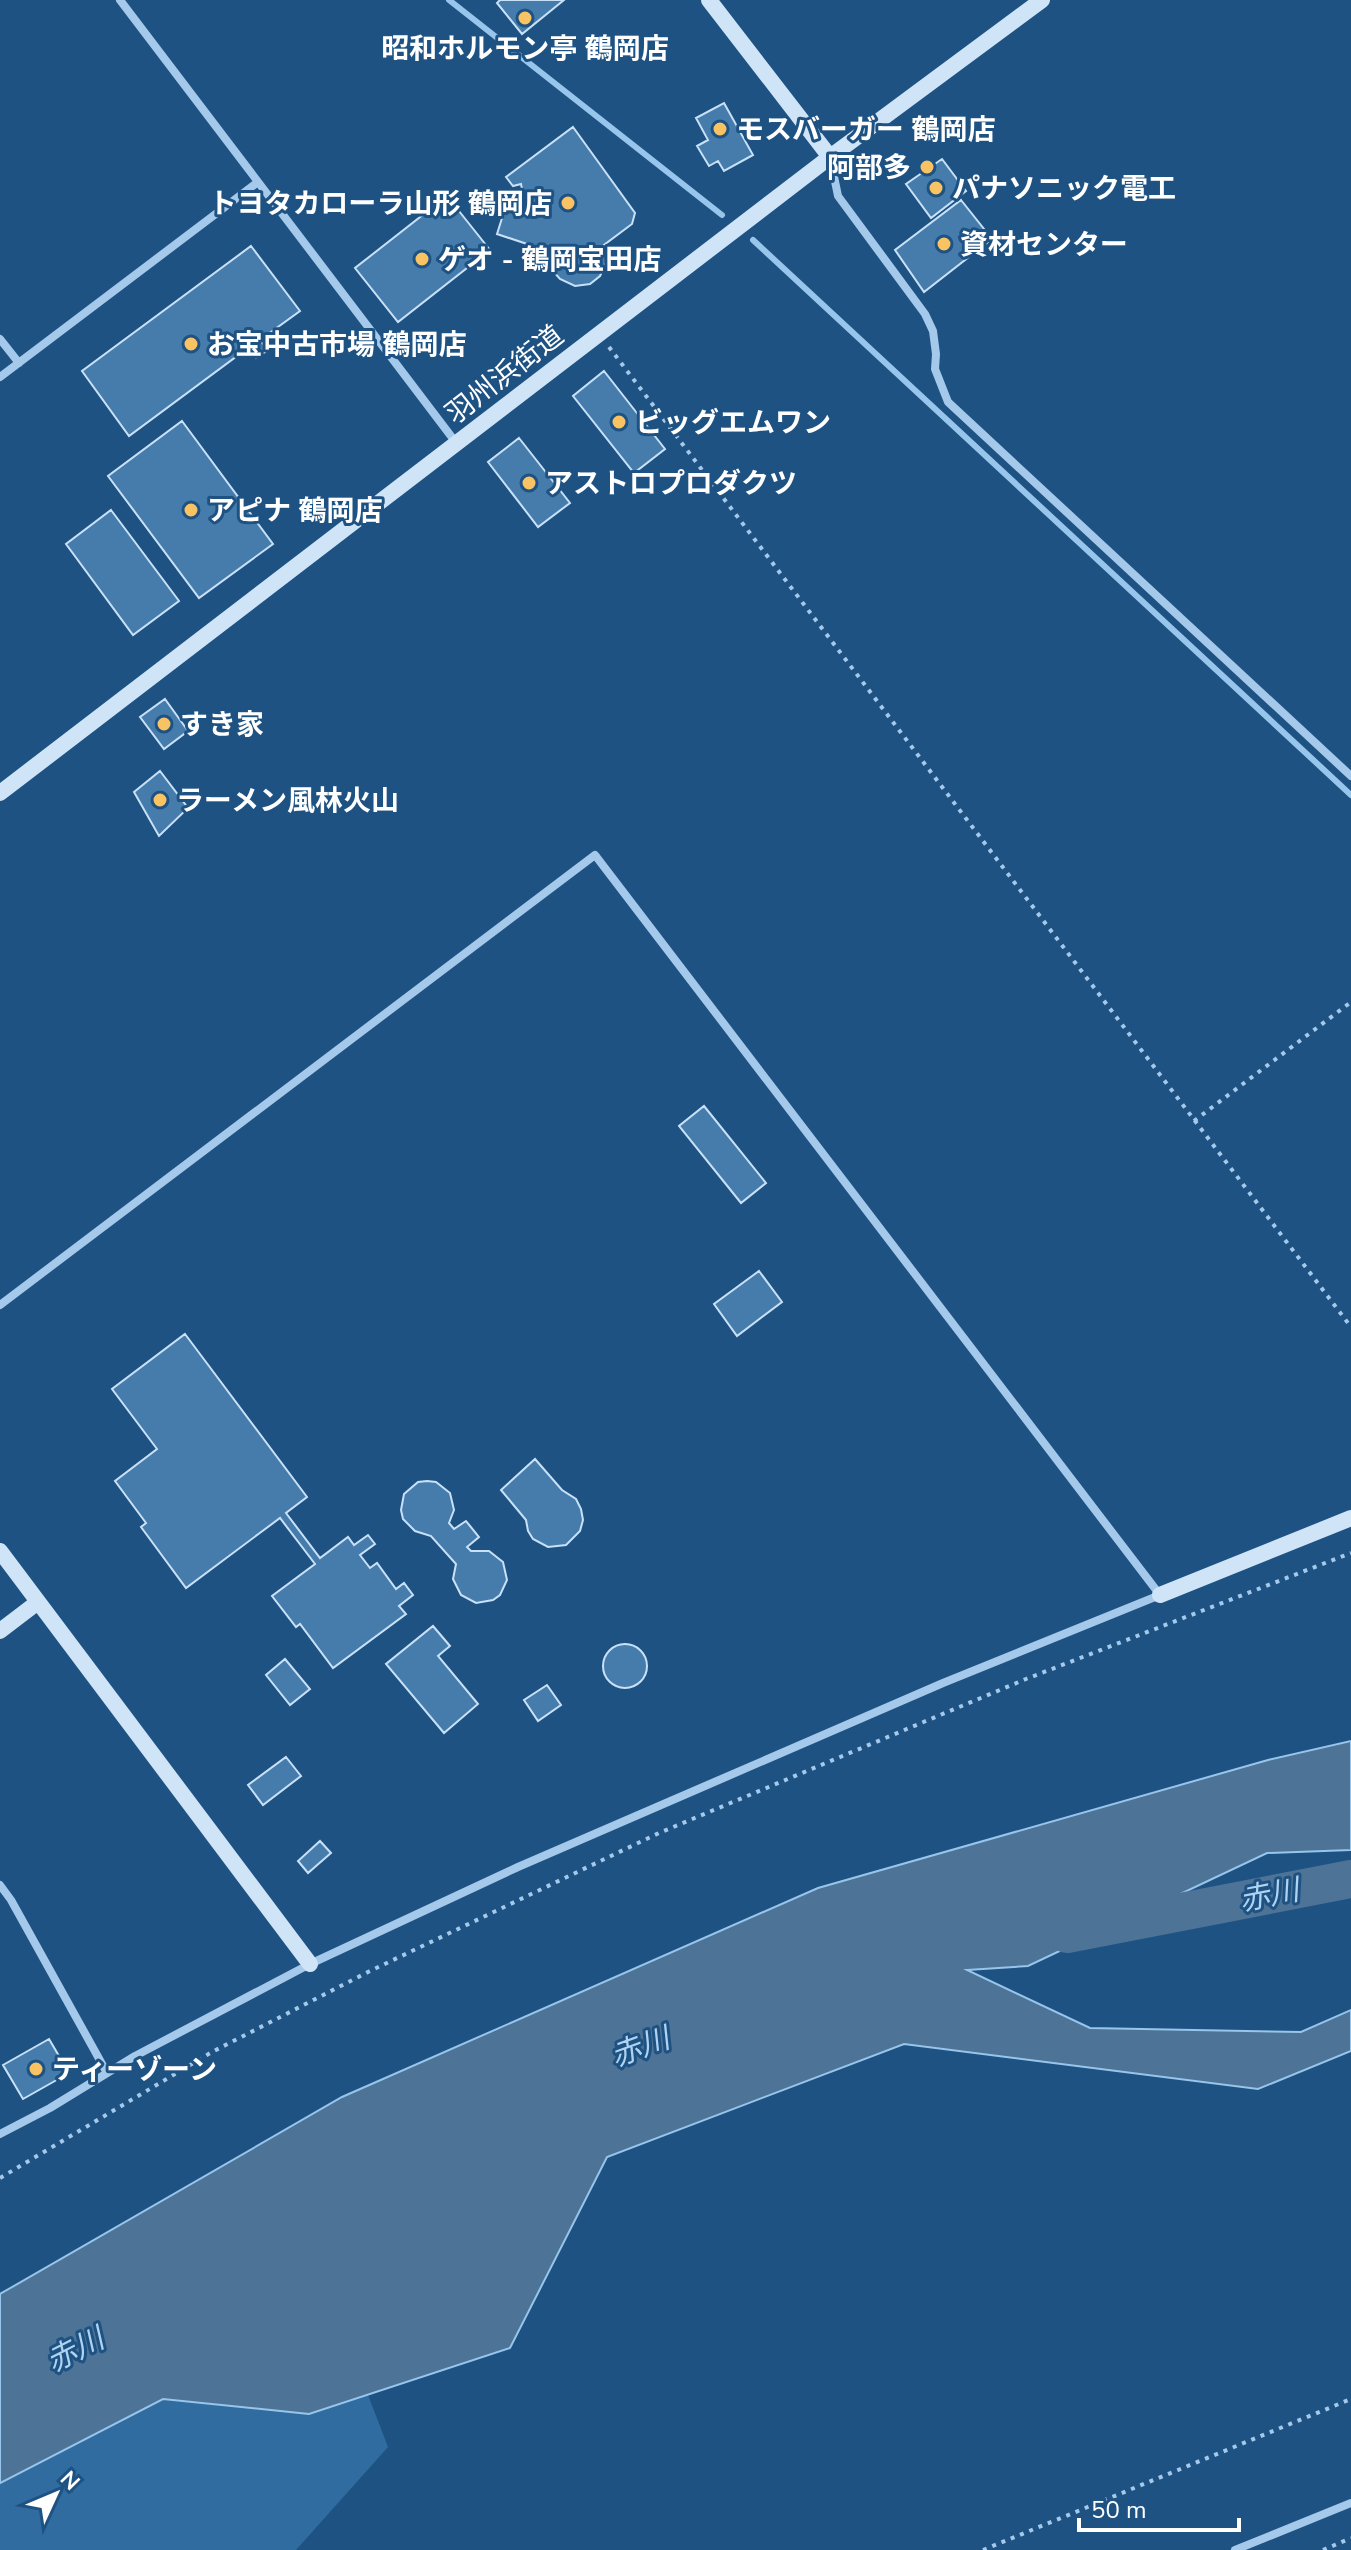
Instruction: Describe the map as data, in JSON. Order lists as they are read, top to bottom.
{
  "streets": {
    "main road": ["羽州浜街道"]
  },
  "water": ["赤川"],
  "places": [
    "昭和ホルモン亭 鶴岡店",
    "モスバーガー 鶴岡店",
    "阿部多",
    "パナソニック電工",
    "トヨタカローラ山形 鶴岡店",
    "資材センター",
    "ゲオ - 鶴岡宝田店",
    "お宝中古市場 鶴岡店",
    "ビッグエムワン",
    "アストロプロダクツ",
    "アピナ 鶴岡店",
    "すき家",
    "ラーメン風林火山",
    "ティーゾーン"
  ],
  "scale_bar": "50 m",
  "north": "top right"
}
